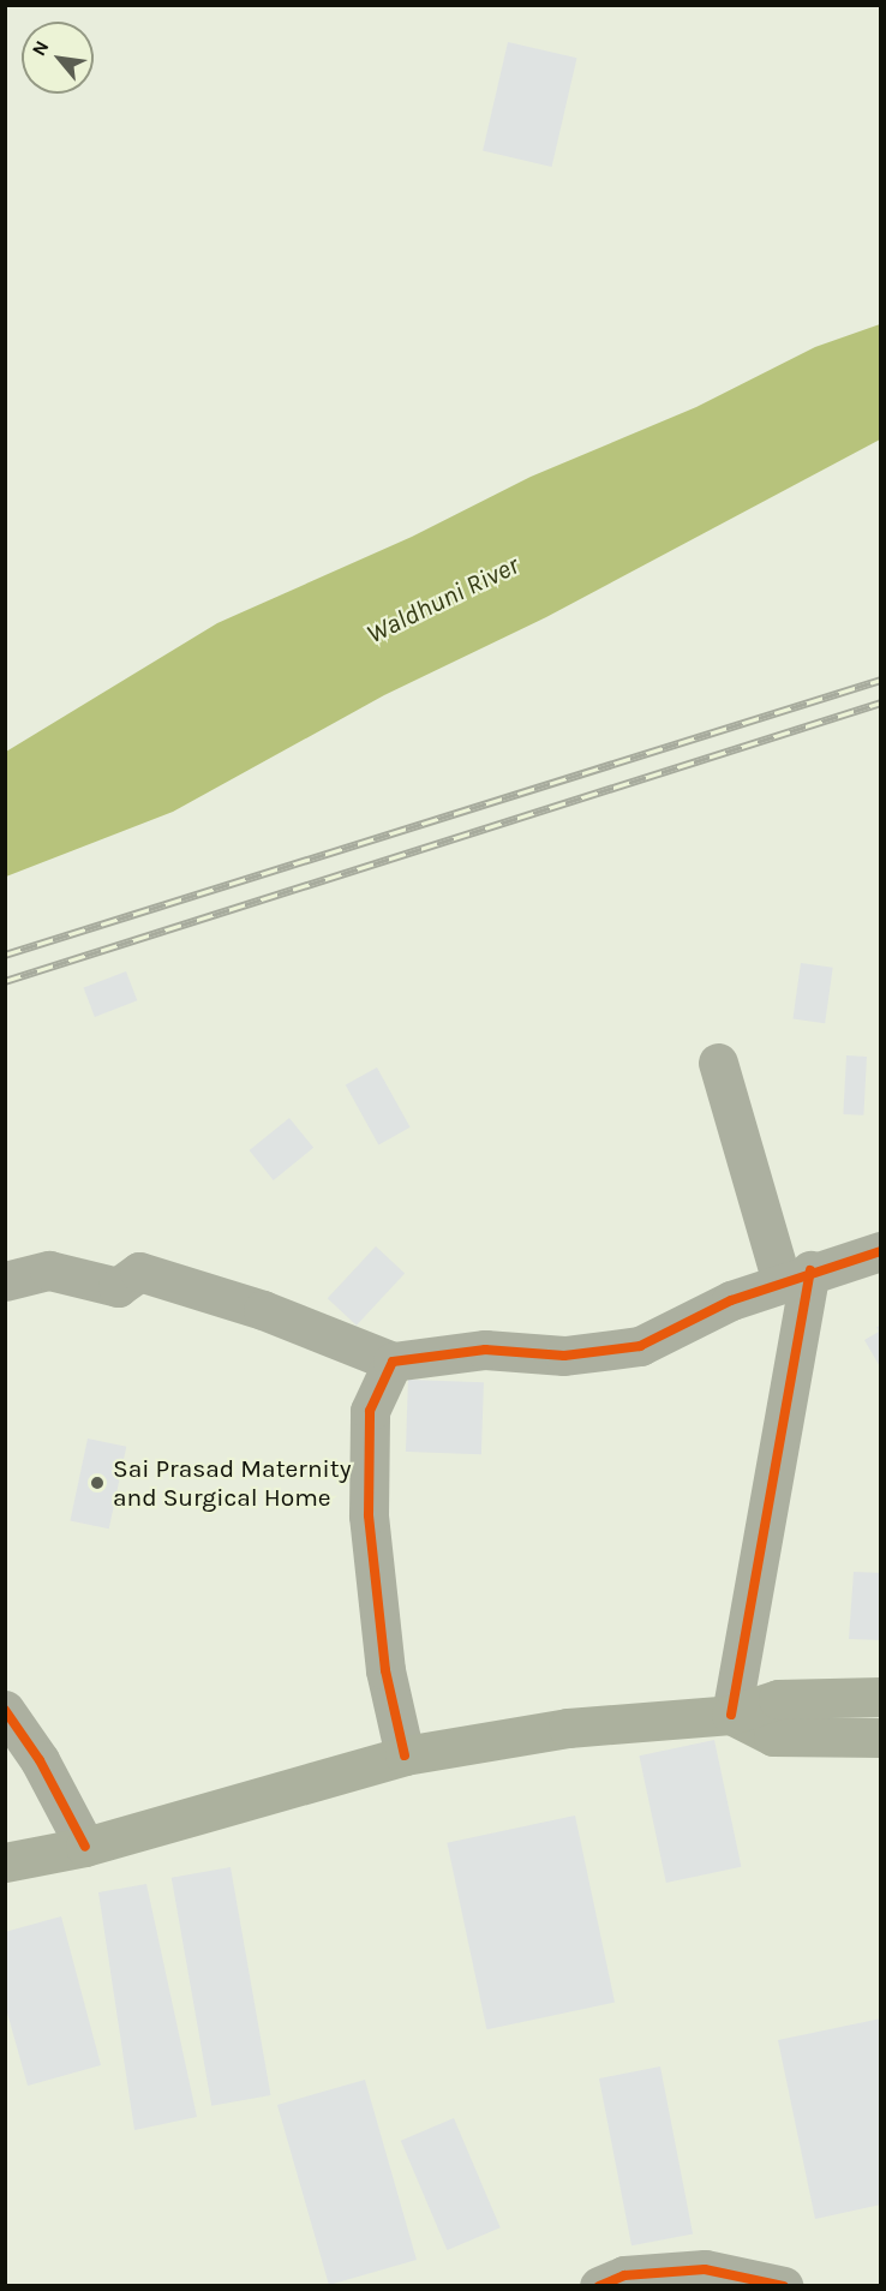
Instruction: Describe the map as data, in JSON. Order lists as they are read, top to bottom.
{
  "water": ["Waldhuni River"],
  "places": ["Sai Prasad Maternity and Surgical Home"],
  "north": "top left"
}
